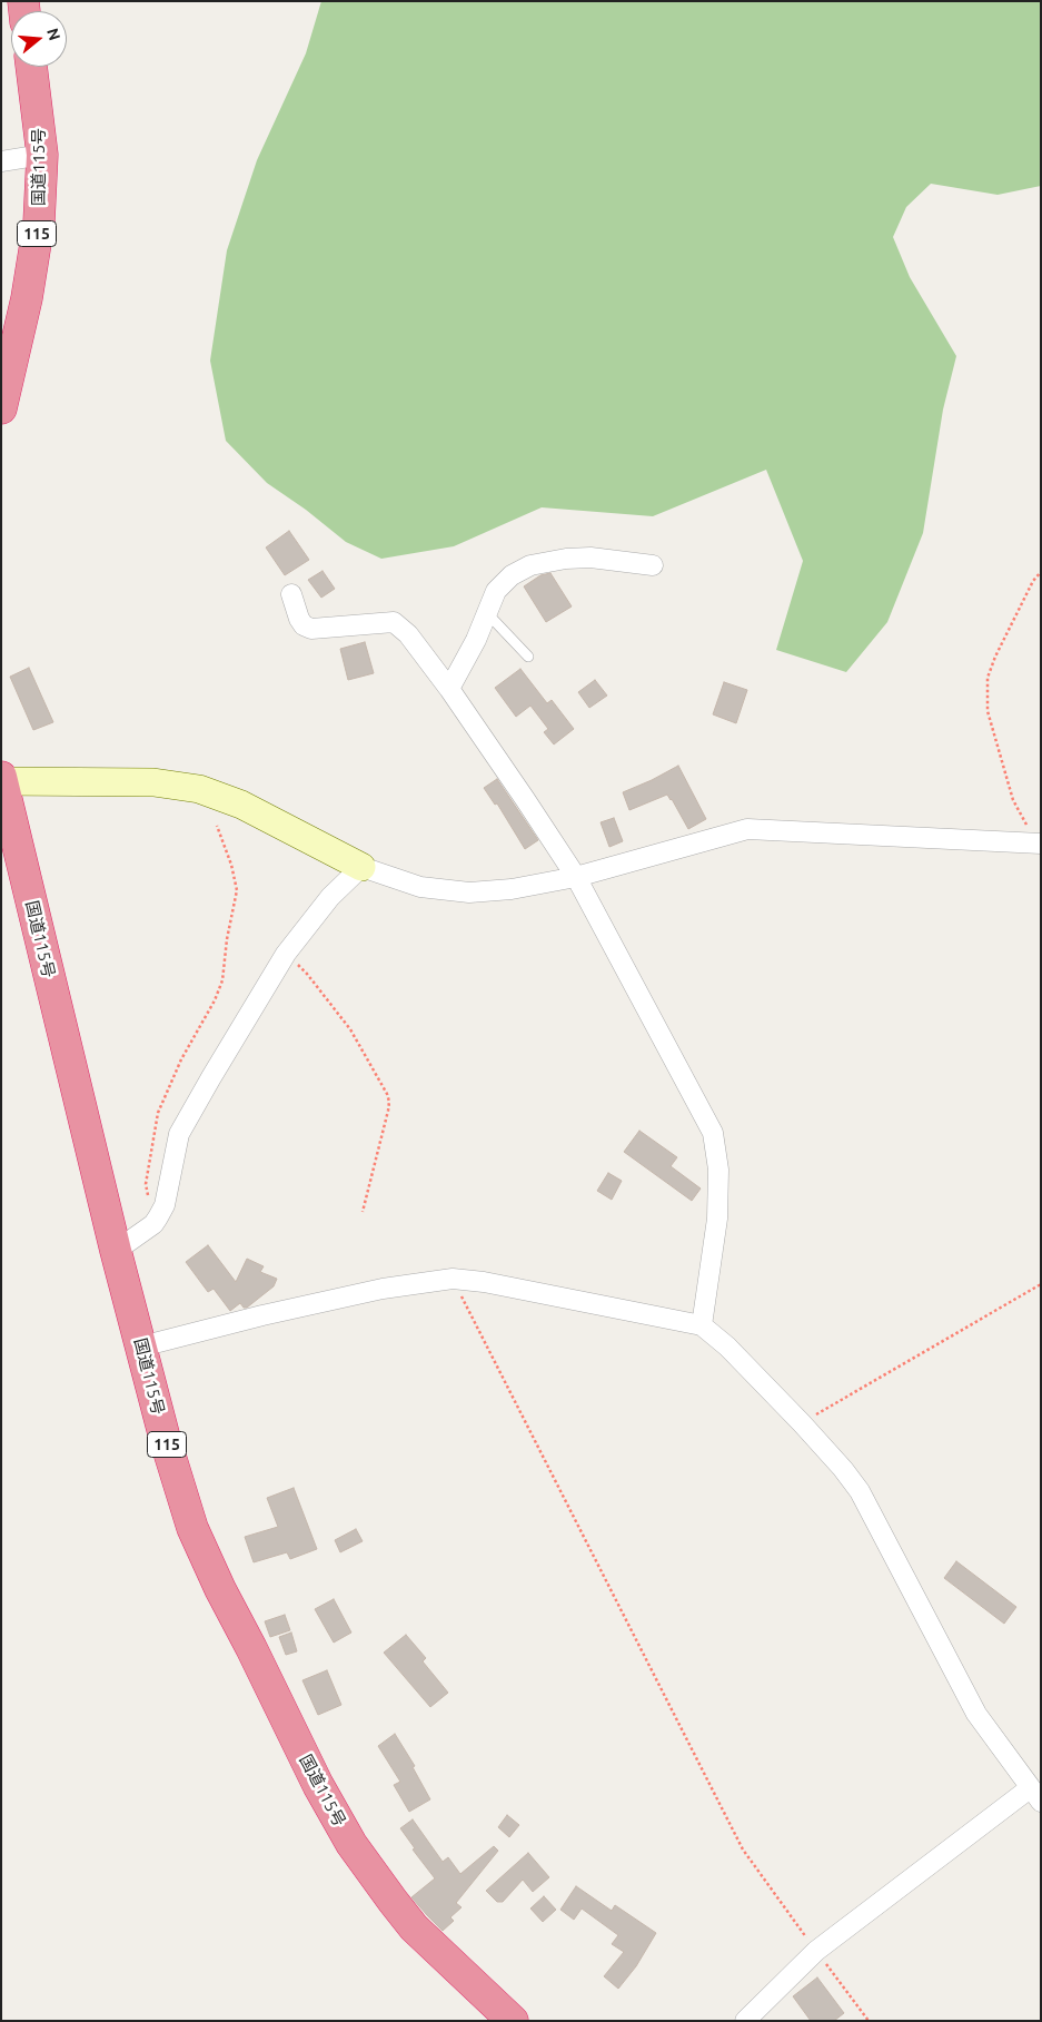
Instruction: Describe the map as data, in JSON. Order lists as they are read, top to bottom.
{
  "streets": {
    "highway": ["国道115号", "115"]
  },
  "north": "right"
}
